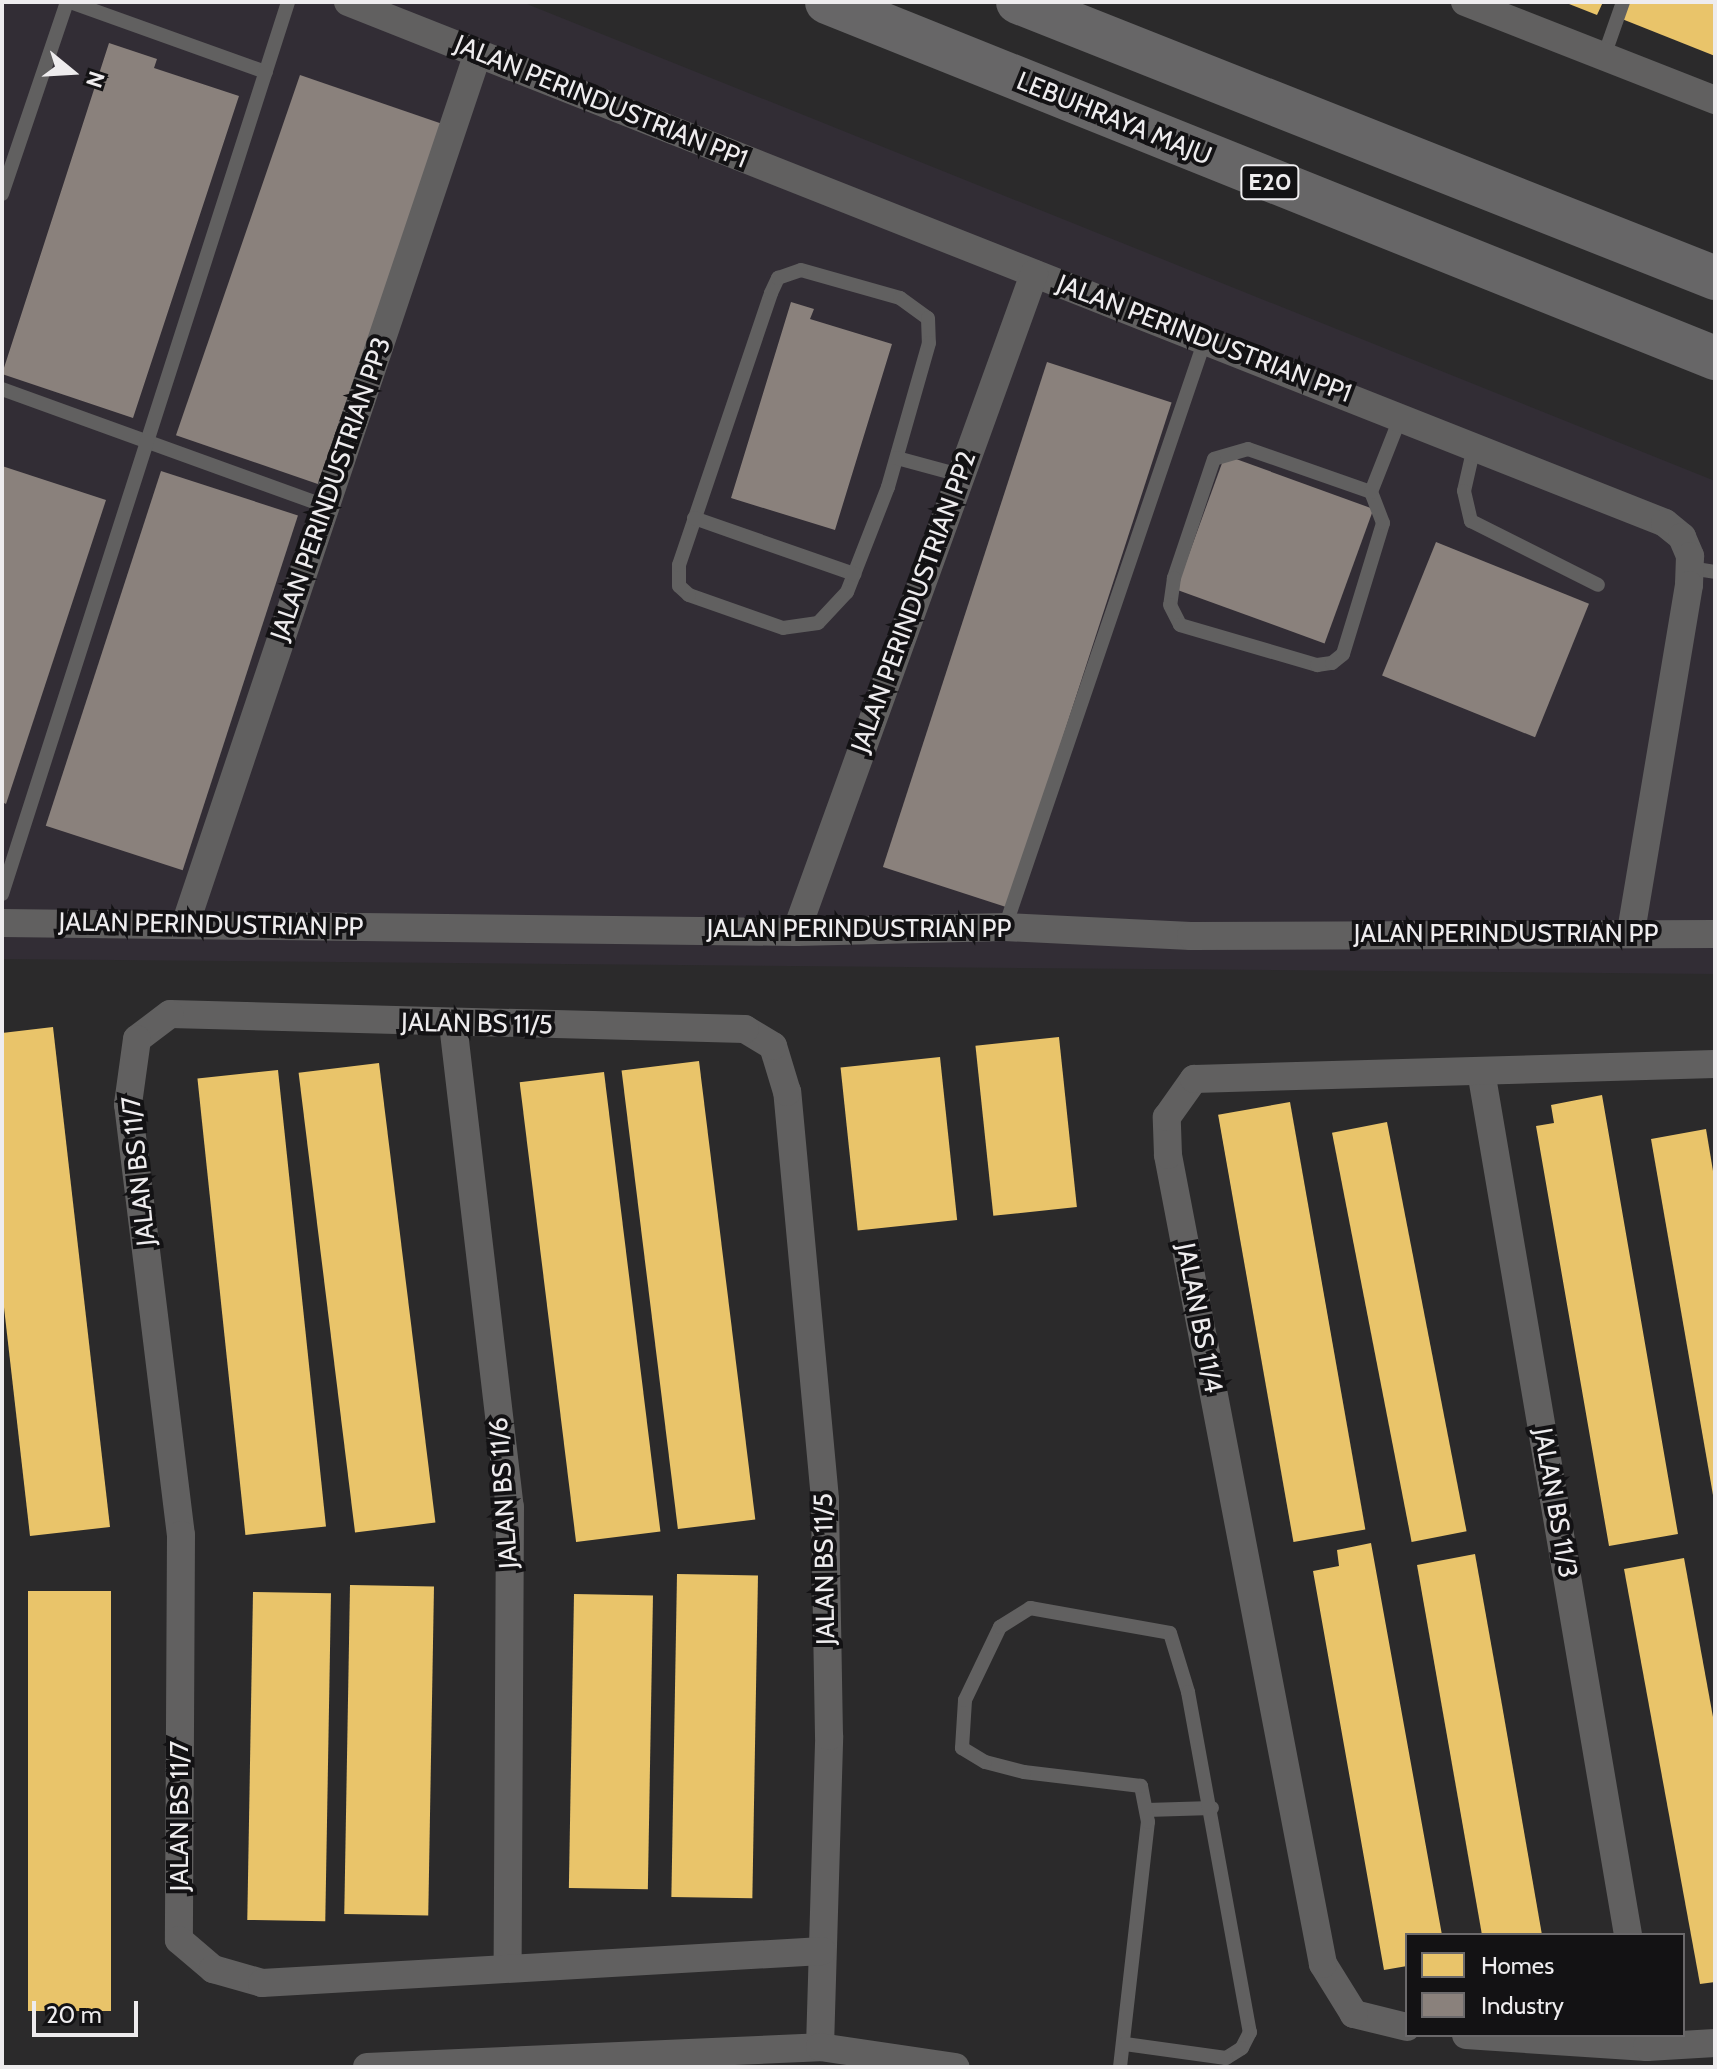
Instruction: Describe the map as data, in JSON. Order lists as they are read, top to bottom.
{
  "streets": {
    "highway": ["LEBUHRAYA MAJU", "E20"],
    "street": [
      "JALAN PERINDUSTRIAN PP1",
      "JALAN PERINDUSTRIAN PP3",
      "JALAN PERINDUSTRIAN PP2",
      "JALAN PERINDUSTRIAN PP",
      "JALAN BS 11/5",
      "JALAN BS 11/7",
      "JALAN BS 11/4",
      "JALAN BS 11/6",
      "JALAN BS 11/3"
    ]
  },
  "crossings": [
    ["JALAN PERINDUSTRIAN PP1", "JALAN PERINDUSTRIAN PP3"],
    ["JALAN PERINDUSTRIAN PP1", "JALAN PERINDUSTRIAN PP2"],
    ["JALAN PERINDUSTRIAN PP1", "JALAN PERINDUSTRIAN PP"],
    ["JALAN PERINDUSTRIAN PP3", "JALAN PERINDUSTRIAN PP"],
    ["JALAN PERINDUSTRIAN PP2", "JALAN PERINDUSTRIAN PP"],
    ["JALAN BS 11/5", "JALAN BS 11/7"],
    ["JALAN BS 11/5", "JALAN BS 11/6"],
    ["JALAN BS 11/7", "JALAN BS 11/6"],
    ["JALAN BS 11/4", "JALAN BS 11/3"]
  ],
  "legend": ["Homes", "Industry"],
  "scale_bar": "20 m",
  "north": "right"
}
